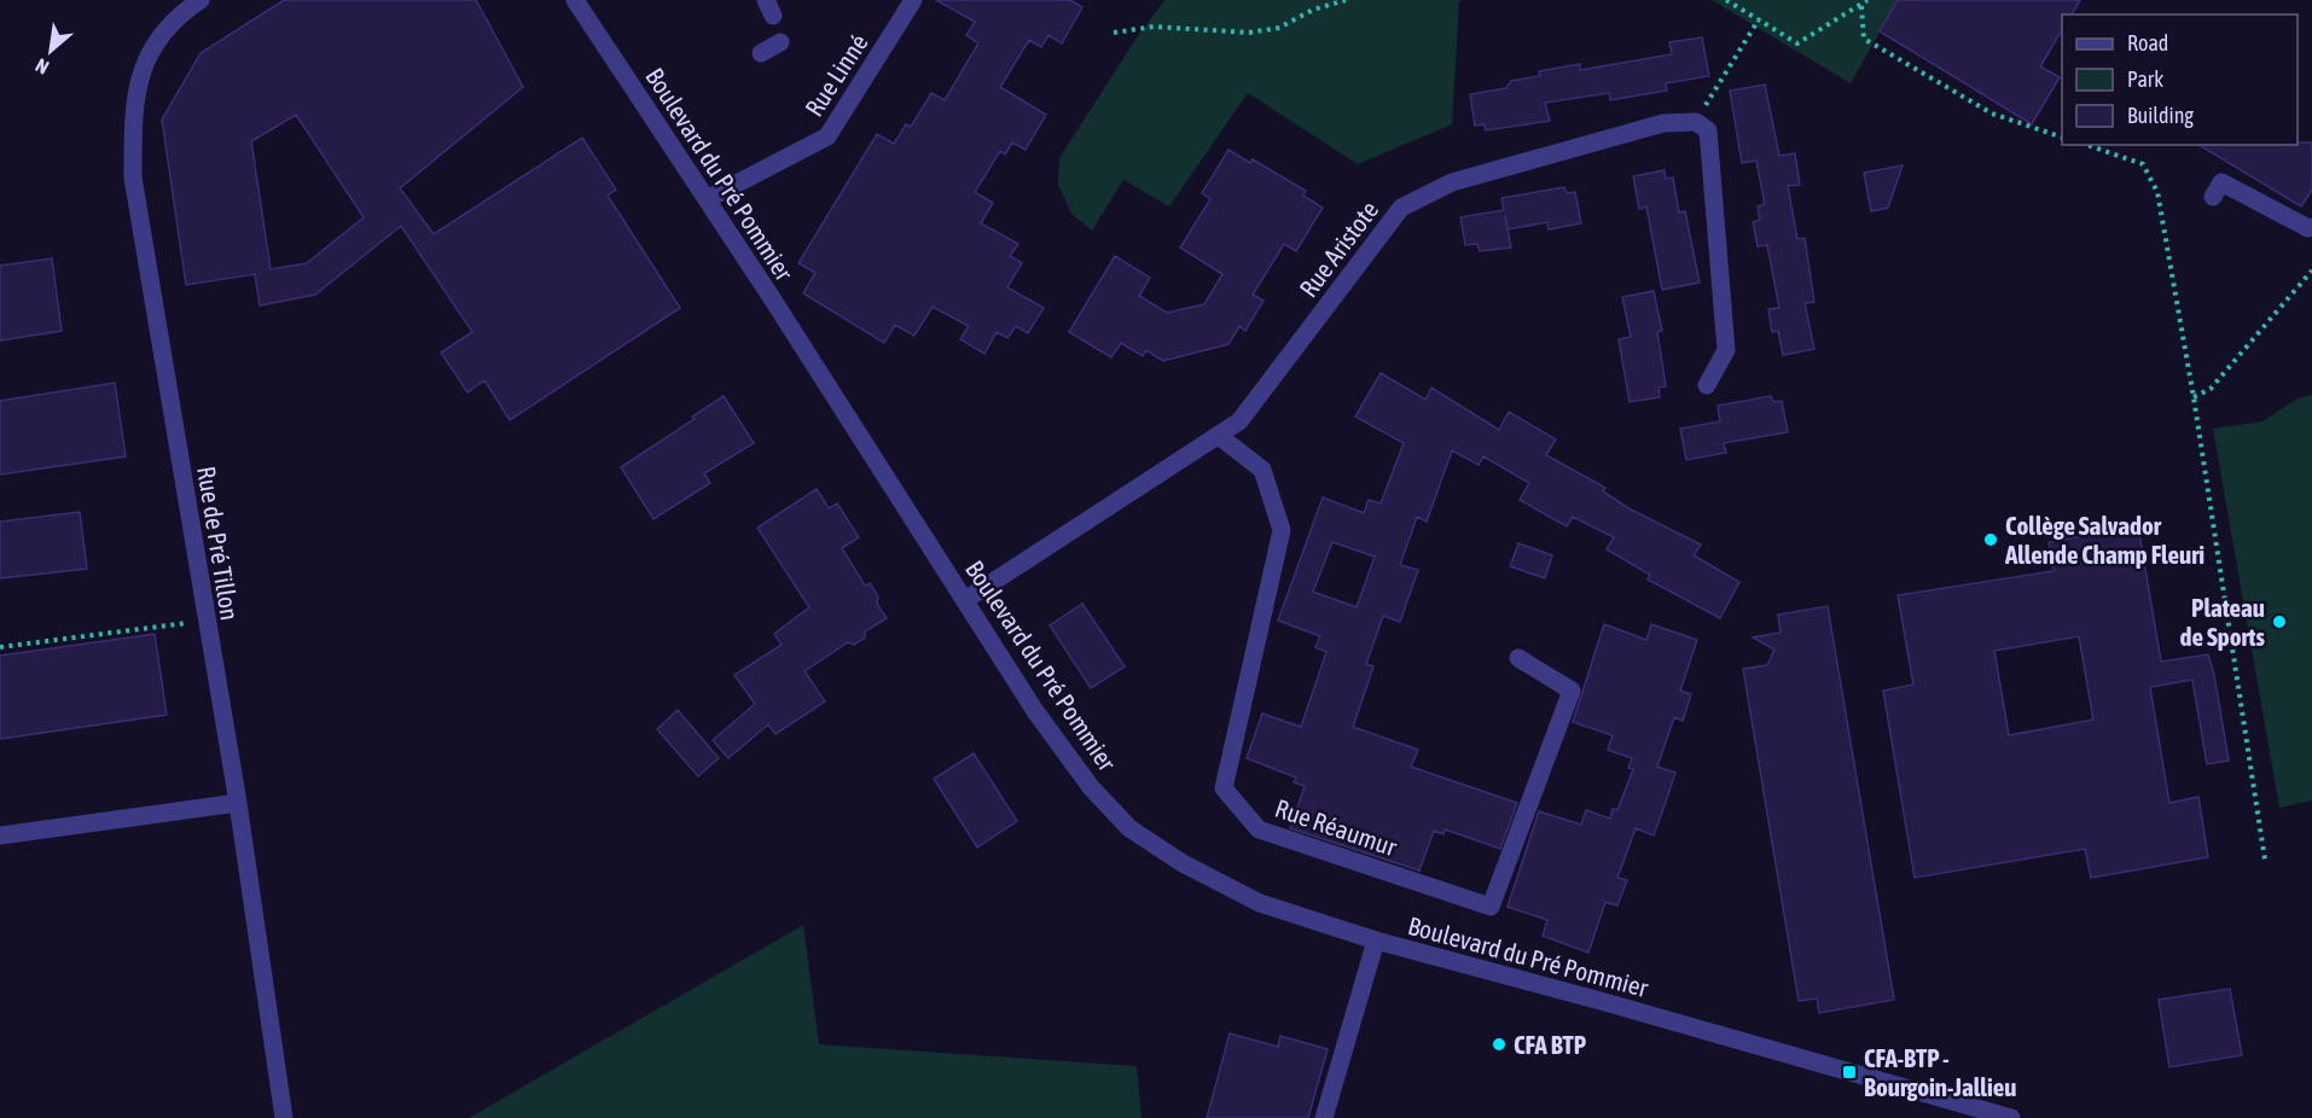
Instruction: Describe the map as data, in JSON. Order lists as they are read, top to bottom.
{
  "streets": {
    "street": [
      "Rue Linné",
      "Boulevard du Pré Pommier",
      "Rue Aristote",
      "Rue de Pré Tillon",
      "Rue Réaumur"
    ]
  },
  "crossings": [
    ["Rue Linné", "Boulevard du Pré Pommier"],
    ["Boulevard du Pré Pommier", "Rue Aristote"],
    ["Rue Aristote", "Rue Réaumur"]
  ],
  "places": {
    "other": ["Collège Salvador Allende Champ Fleuri", "Plateau de Sports", "CFA BTP"],
    "transit": ["CFA-BTP - Bourgoin-Jallieu"]
  },
  "legend": ["Road", "Park", "Building"],
  "north": "bottom left"
}
